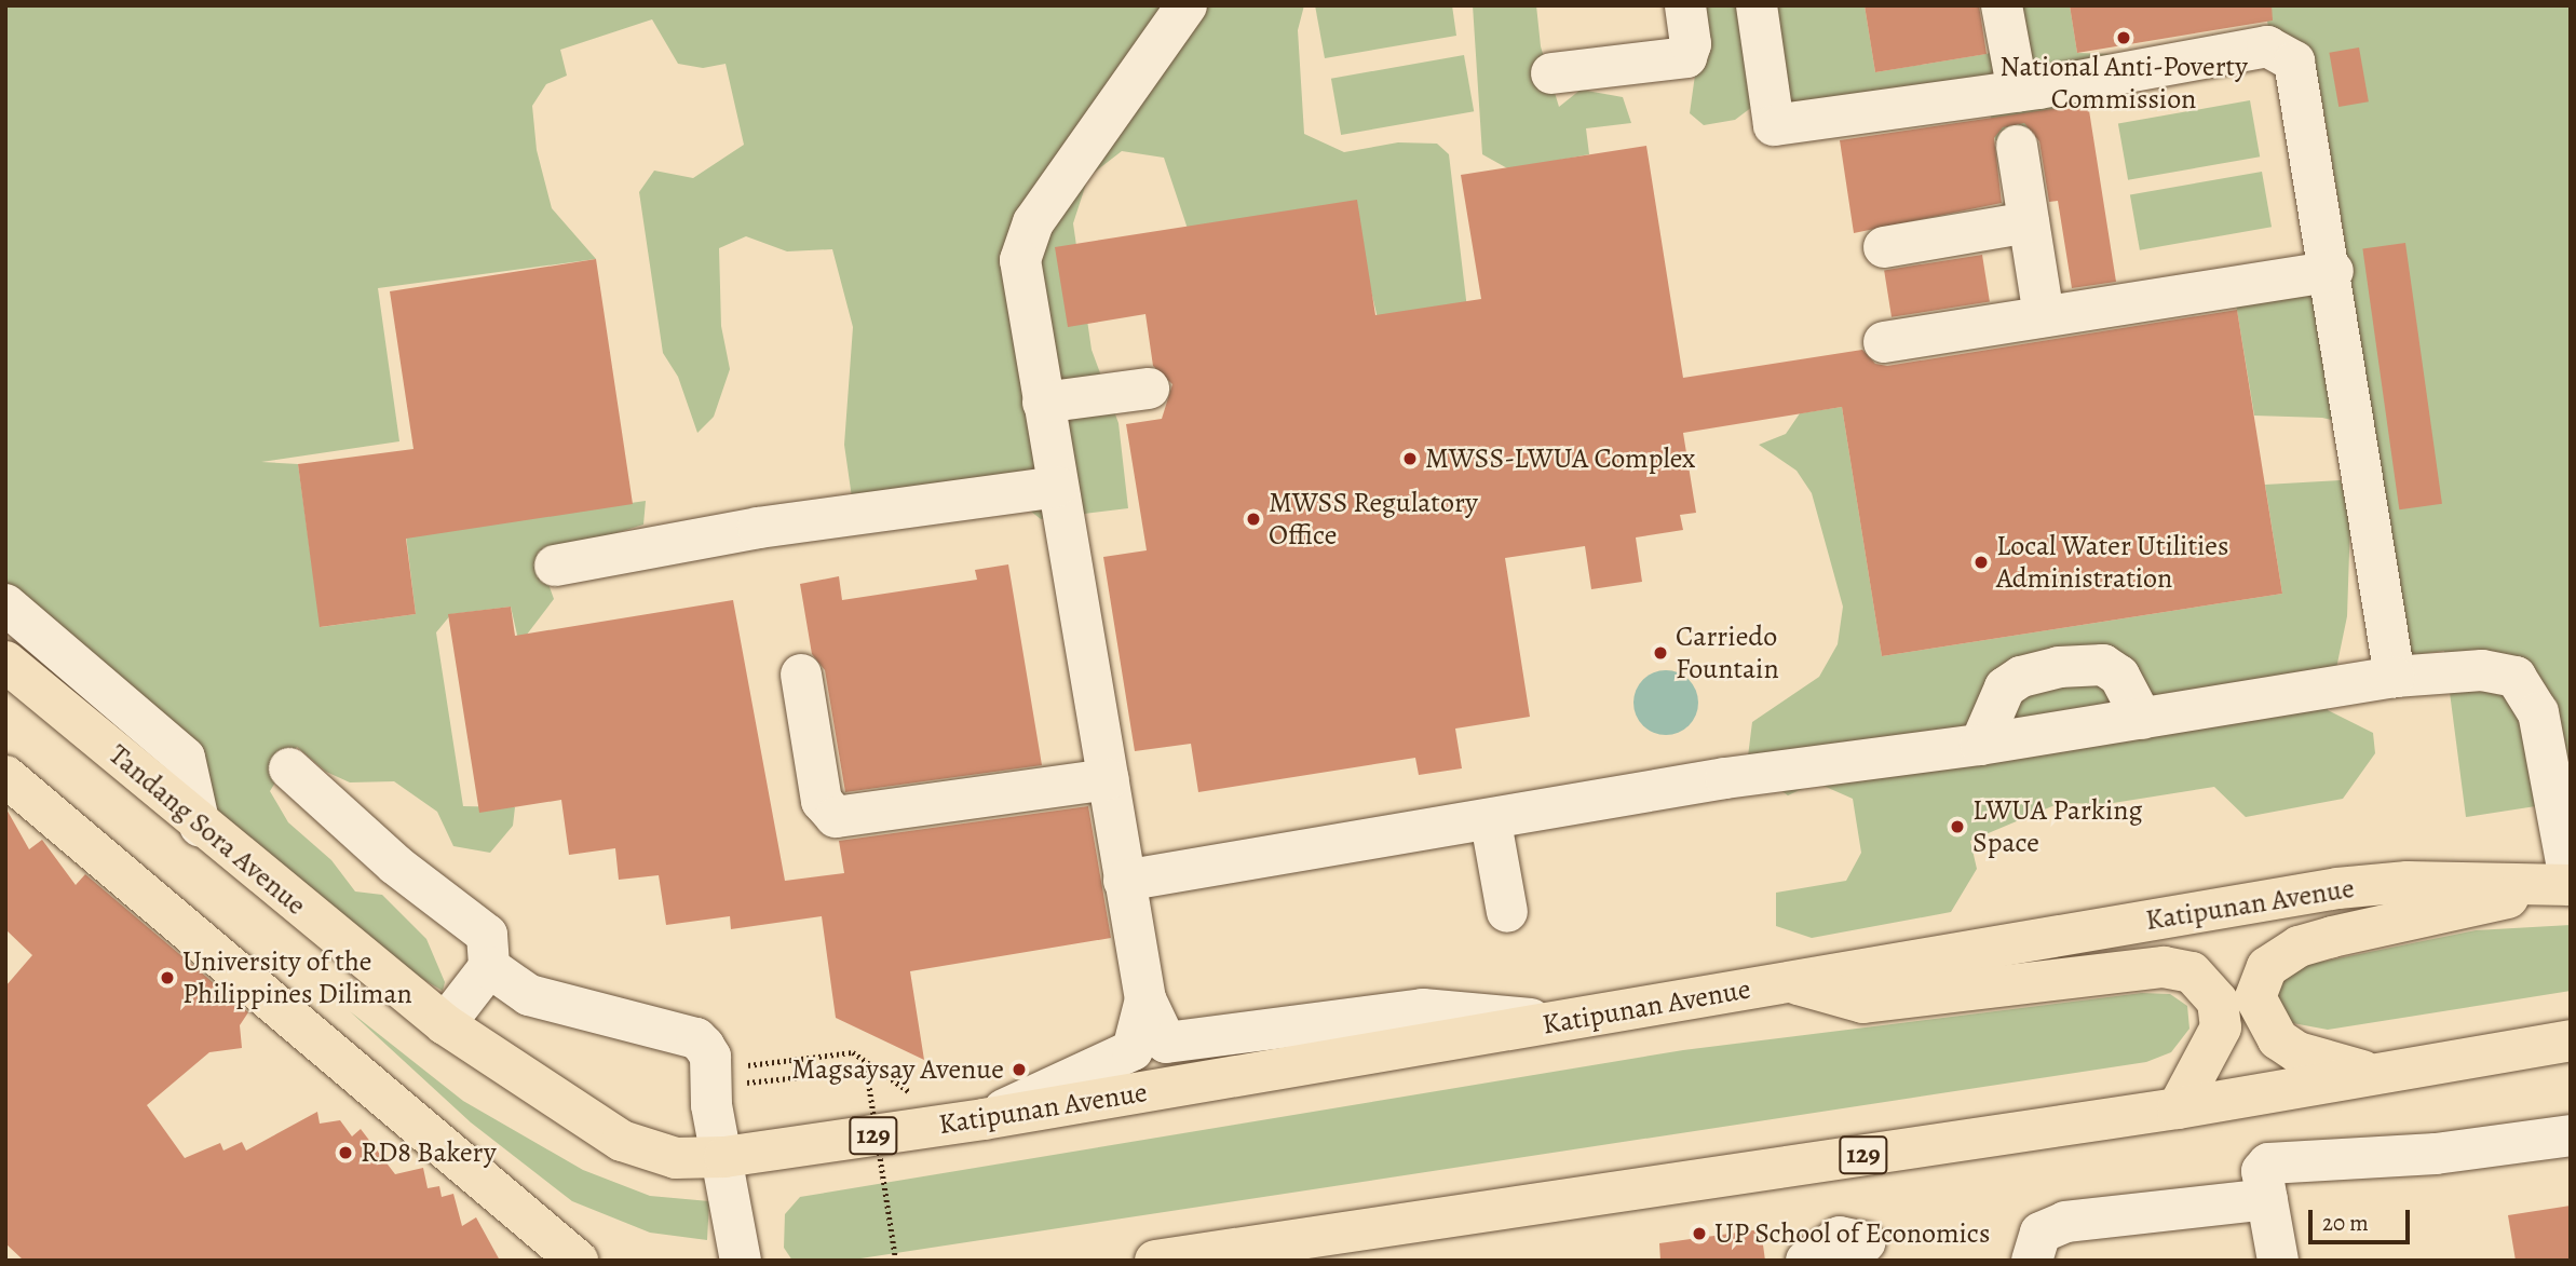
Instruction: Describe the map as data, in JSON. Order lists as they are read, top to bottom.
{
  "streets": {
    "main road": ["Tandang Sora Avenue", "Katipunan Avenue", "129"]
  },
  "crossings": [
    ["Tandang Sora Avenue", "Katipunan Avenue"]
  ],
  "places": [
    "National Anti-Poverty Commission",
    "MWSS-LWUA Complex",
    "MWSS Regulatory Office",
    "Local Water Utilities Administration",
    "Carriedo Fountain",
    "LWUA Parking Space",
    "University of the Philippines Diliman",
    "Magsaysay Avenue",
    "RD8 Bakery",
    "UP School of Economics"
  ],
  "scale_bar": "20 m"
}
